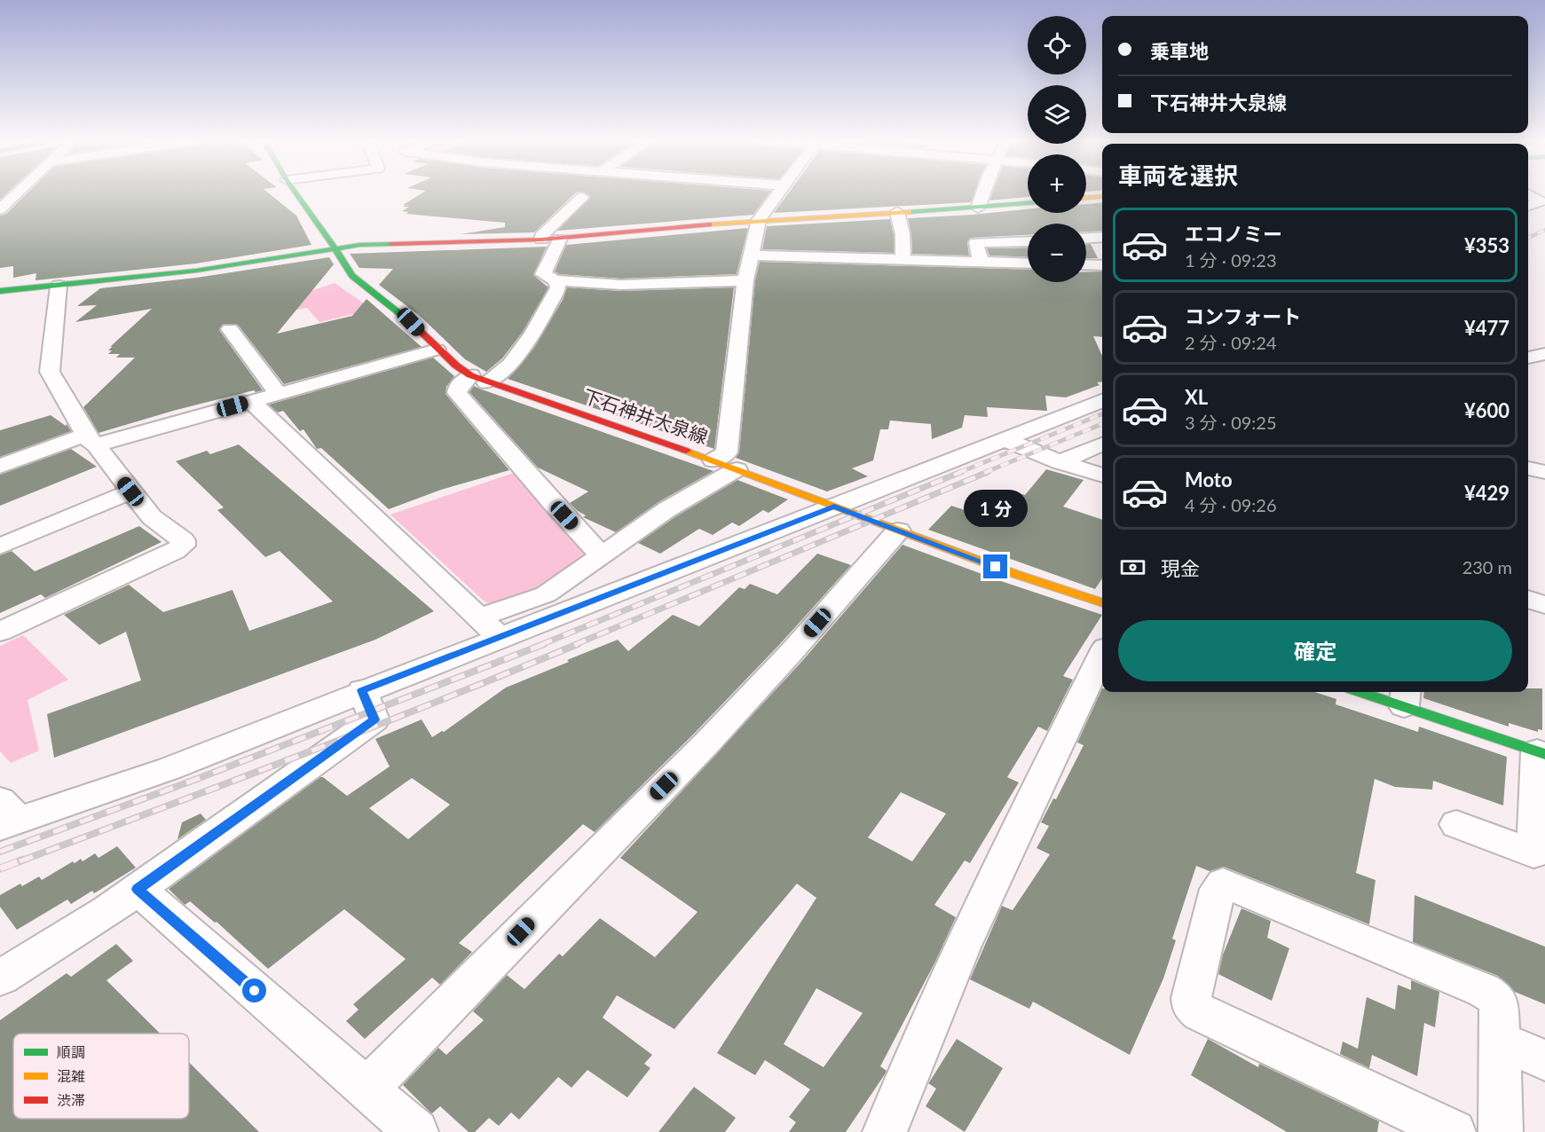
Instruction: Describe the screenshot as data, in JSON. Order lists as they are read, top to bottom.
{
  "streets": {
    "main road": ["下石神井大泉線"]
  },
  "legend": ["順調", "混雑", "渋滞"],
  "page": {
    "map_buttons": ["+", "−"],
    "banner": ["乗車地", "下石神井大泉線"],
    "heading": "車両を選択",
    "list": [
      {
        "name": "エコノミー",
        "note": "1 分 · 09:23",
        "value": "¥353"
      },
      {
        "name": "コンフォート",
        "note": "2 分 · 09:24",
        "value": "¥477"
      },
      {
        "name": "XL",
        "note": "3 分 · 09:25",
        "value": "¥600"
      },
      {
        "name": "Moto",
        "note": "4 分 · 09:26",
        "value": "¥429"
      }
    ],
    "bubble": "1 分",
    "pay": ["現金", "230 m"],
    "buttons": "確定"
  }
}
